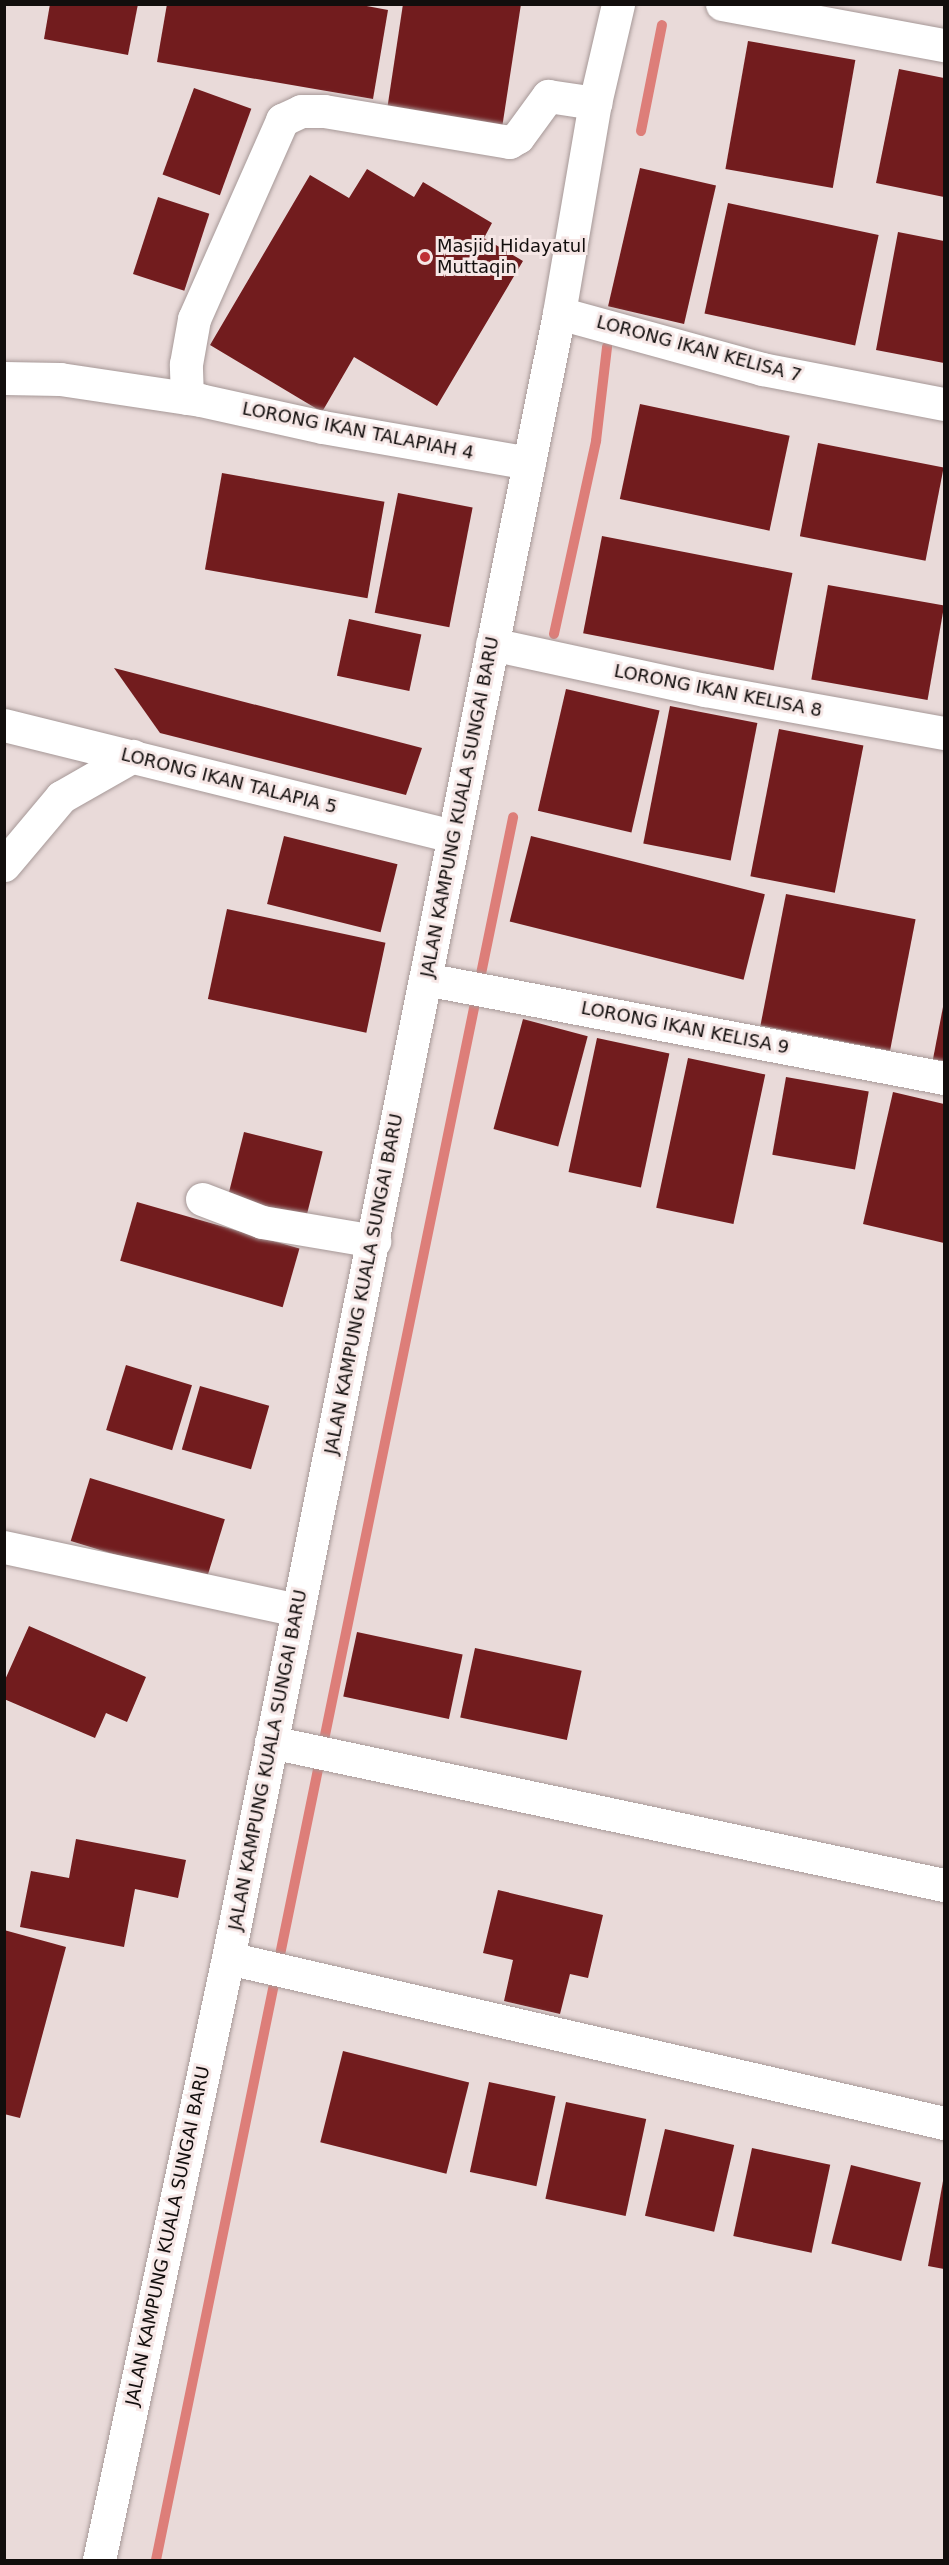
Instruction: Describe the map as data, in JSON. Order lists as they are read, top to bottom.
{
  "streets": {
    "street": [
      "LORONG IKAN KELISA 7",
      "LORONG IKAN TALAPIAH 4",
      "LORONG IKAN KELISA 8",
      "LORONG IKAN TALAPIA 5",
      "JALAN KAMPUNG KUALA SUNGAI BARU",
      "LORONG IKAN KELISA 9"
    ]
  },
  "crossings": [
    ["LORONG IKAN KELISA 7", "JALAN KAMPUNG KUALA SUNGAI BARU"],
    ["LORONG IKAN TALAPIAH 4", "JALAN KAMPUNG KUALA SUNGAI BARU"],
    ["LORONG IKAN KELISA 8", "JALAN KAMPUNG KUALA SUNGAI BARU"],
    ["LORONG IKAN TALAPIA 5", "JALAN KAMPUNG KUALA SUNGAI BARU"],
    ["JALAN KAMPUNG KUALA SUNGAI BARU", "LORONG IKAN KELISA 9"]
  ],
  "places": ["Masjid Hidayatul Muttaqin"]
}
